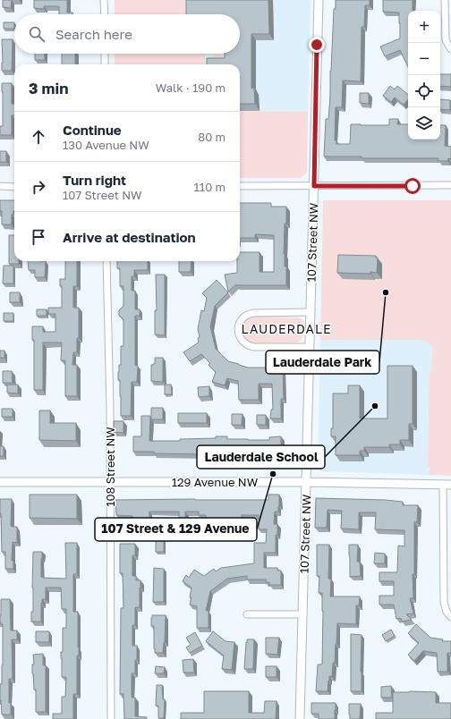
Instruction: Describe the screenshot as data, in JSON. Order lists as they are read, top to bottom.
{
  "streets": {
    "street": ["107 Street NW", "108 Street NW", "129 Avenue NW"]
  },
  "crossings": [
    ["107 Street NW", "129 Avenue NW"],
    ["108 Street NW", "129 Avenue NW"]
  ],
  "districts": ["LAUDERDALE"],
  "places": ["Lauderdale Park", "Lauderdale School", "107 Street & 129 Avenue"],
  "page": {
    "map_buttons": ["+", "−"],
    "search": "Search here",
    "heading": ["3 min", "Walk · 190 m"],
    "list": [
      ["Continue", "130 Avenue NW", "80 m"],
      ["Turn right", "107 Street NW", "110 m"],
      "Arrive at destination"
    ]
  }
}
